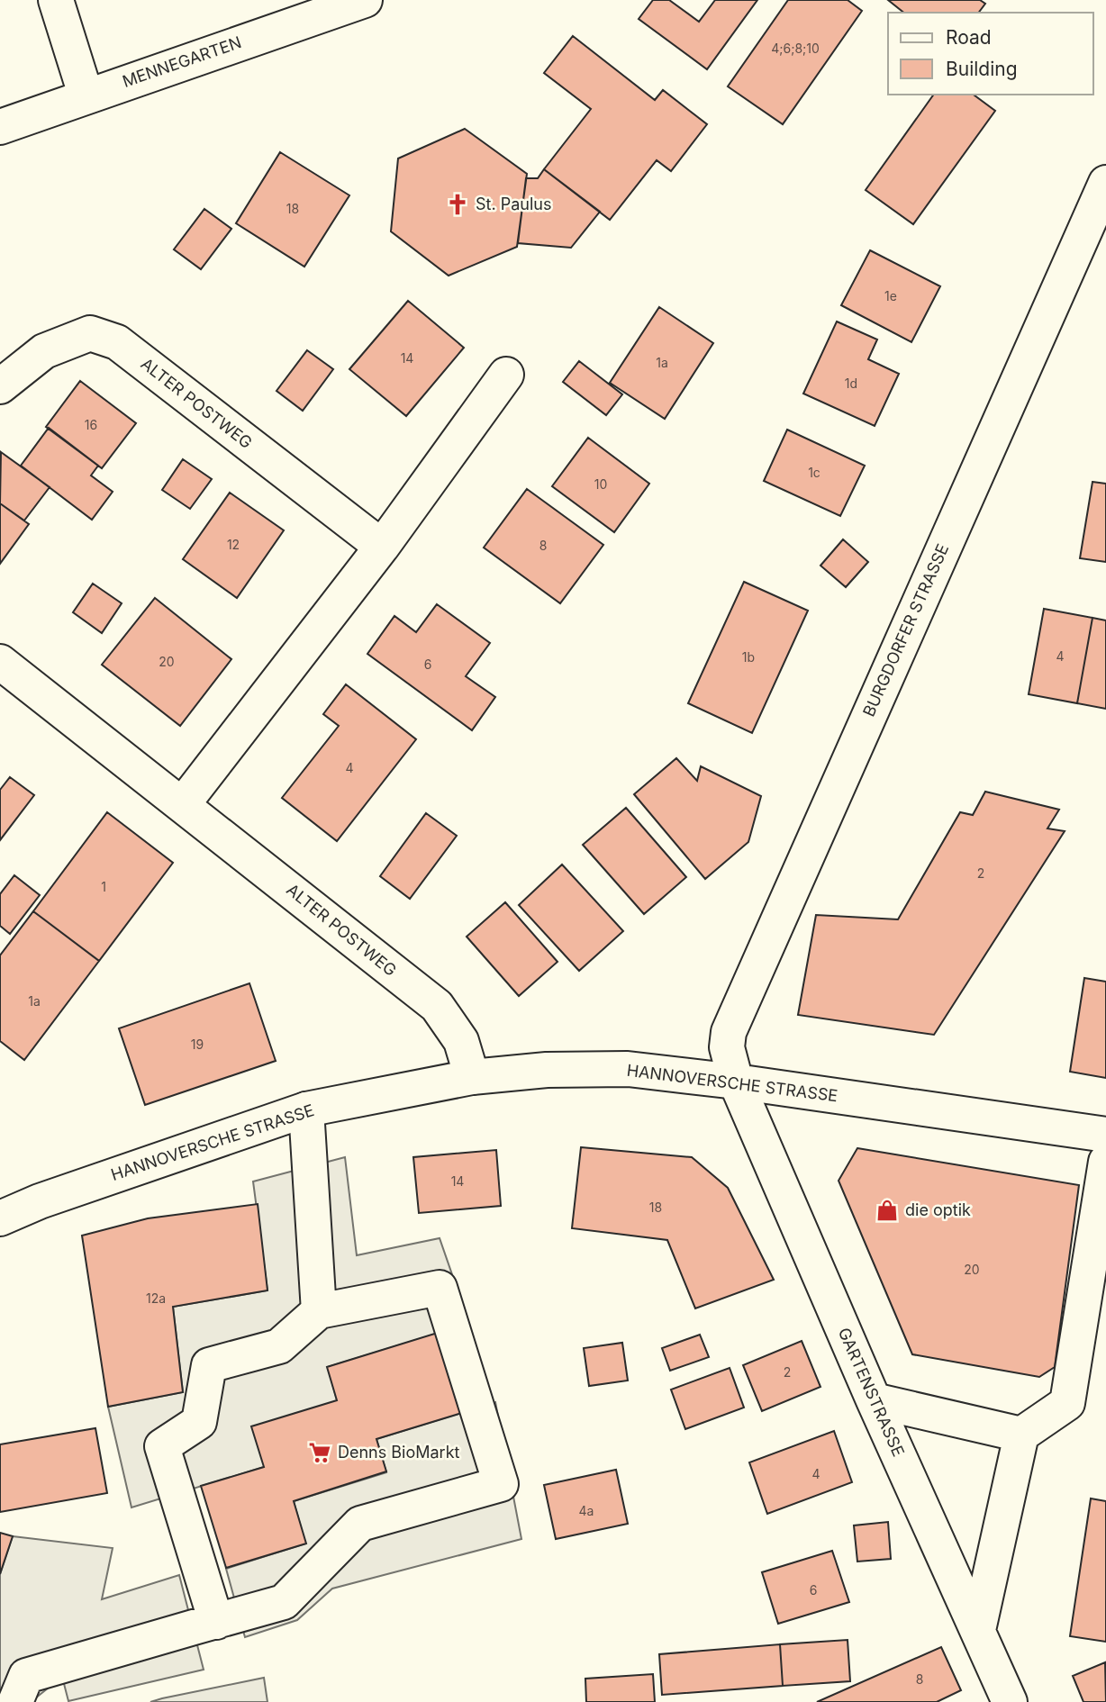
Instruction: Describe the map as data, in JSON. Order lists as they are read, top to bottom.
{
  "streets": {
    "street": [
      "MENNEGARTEN",
      "ALTER POSTWEG",
      "BURGDORFER STRASSE",
      "HANNOVERSCHE STRASSE",
      "GARTENSTRASSE"
    ]
  },
  "crossings": [
    ["ALTER POSTWEG", "HANNOVERSCHE STRASSE"],
    ["BURGDORFER STRASSE", "HANNOVERSCHE STRASSE"],
    ["BURGDORFER STRASSE", "GARTENSTRASSE"],
    ["HANNOVERSCHE STRASSE", "GARTENSTRASSE"]
  ],
  "places": {
    "church": ["St. Paulus"],
    "shop": ["die optik"],
    "supermarket": ["Denns BioMarkt"]
  },
  "house_numbers": [
    "4;6;8;10",
    "18",
    "1e",
    "14",
    "1a",
    "1d",
    "16",
    "1c",
    "10",
    "12",
    "8",
    "4",
    "1b",
    "20",
    "6",
    "4",
    "2",
    "1",
    "1a",
    "19",
    "14",
    "18",
    "20",
    "12a",
    "2",
    "4",
    "4a",
    "6",
    "8"
  ],
  "legend": ["Road", "Building"]
}
